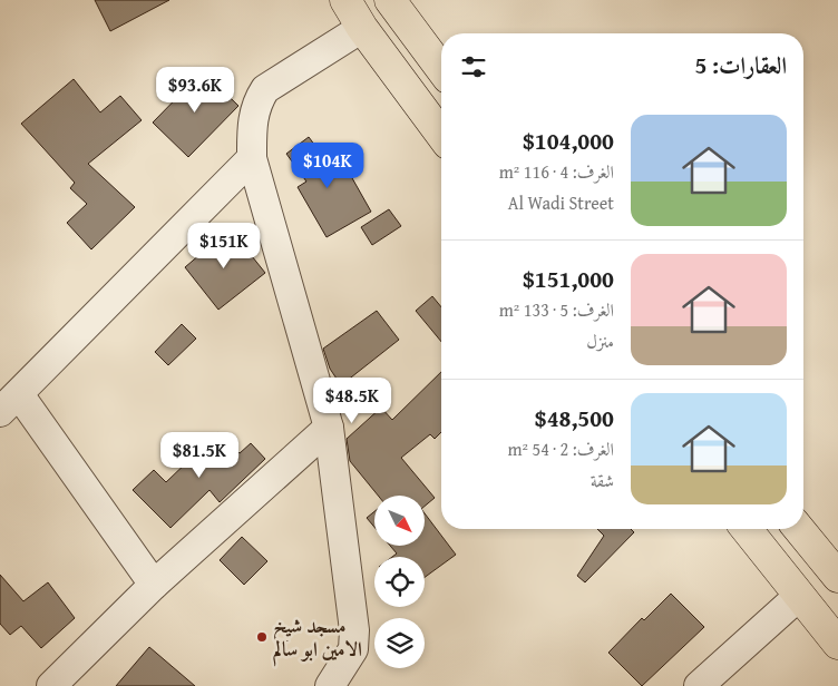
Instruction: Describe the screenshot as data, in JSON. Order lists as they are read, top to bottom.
{
  "places": ["مسجد شيخ الامين ابو سالم"],
  "north": "bottom right",
  "page": {
    "heading": "العقارات: 5",
    "price": [
      "$93.6K",
      "$104K",
      "$151K",
      "$48.5K",
      "$81.5K"
    ],
    "list": [
      {
        "name": "$104,000",
        "note": "الغرف: 4 · 116 m² · Al Wadi Street"
      },
      {
        "name": "$151,000",
        "note": "الغرف: 5 · 133 m² · منزل"
      },
      {
        "name": "$48,500",
        "note": "الغرف: 2 · 54 m² · شقة"
      }
    ]
  }
}
